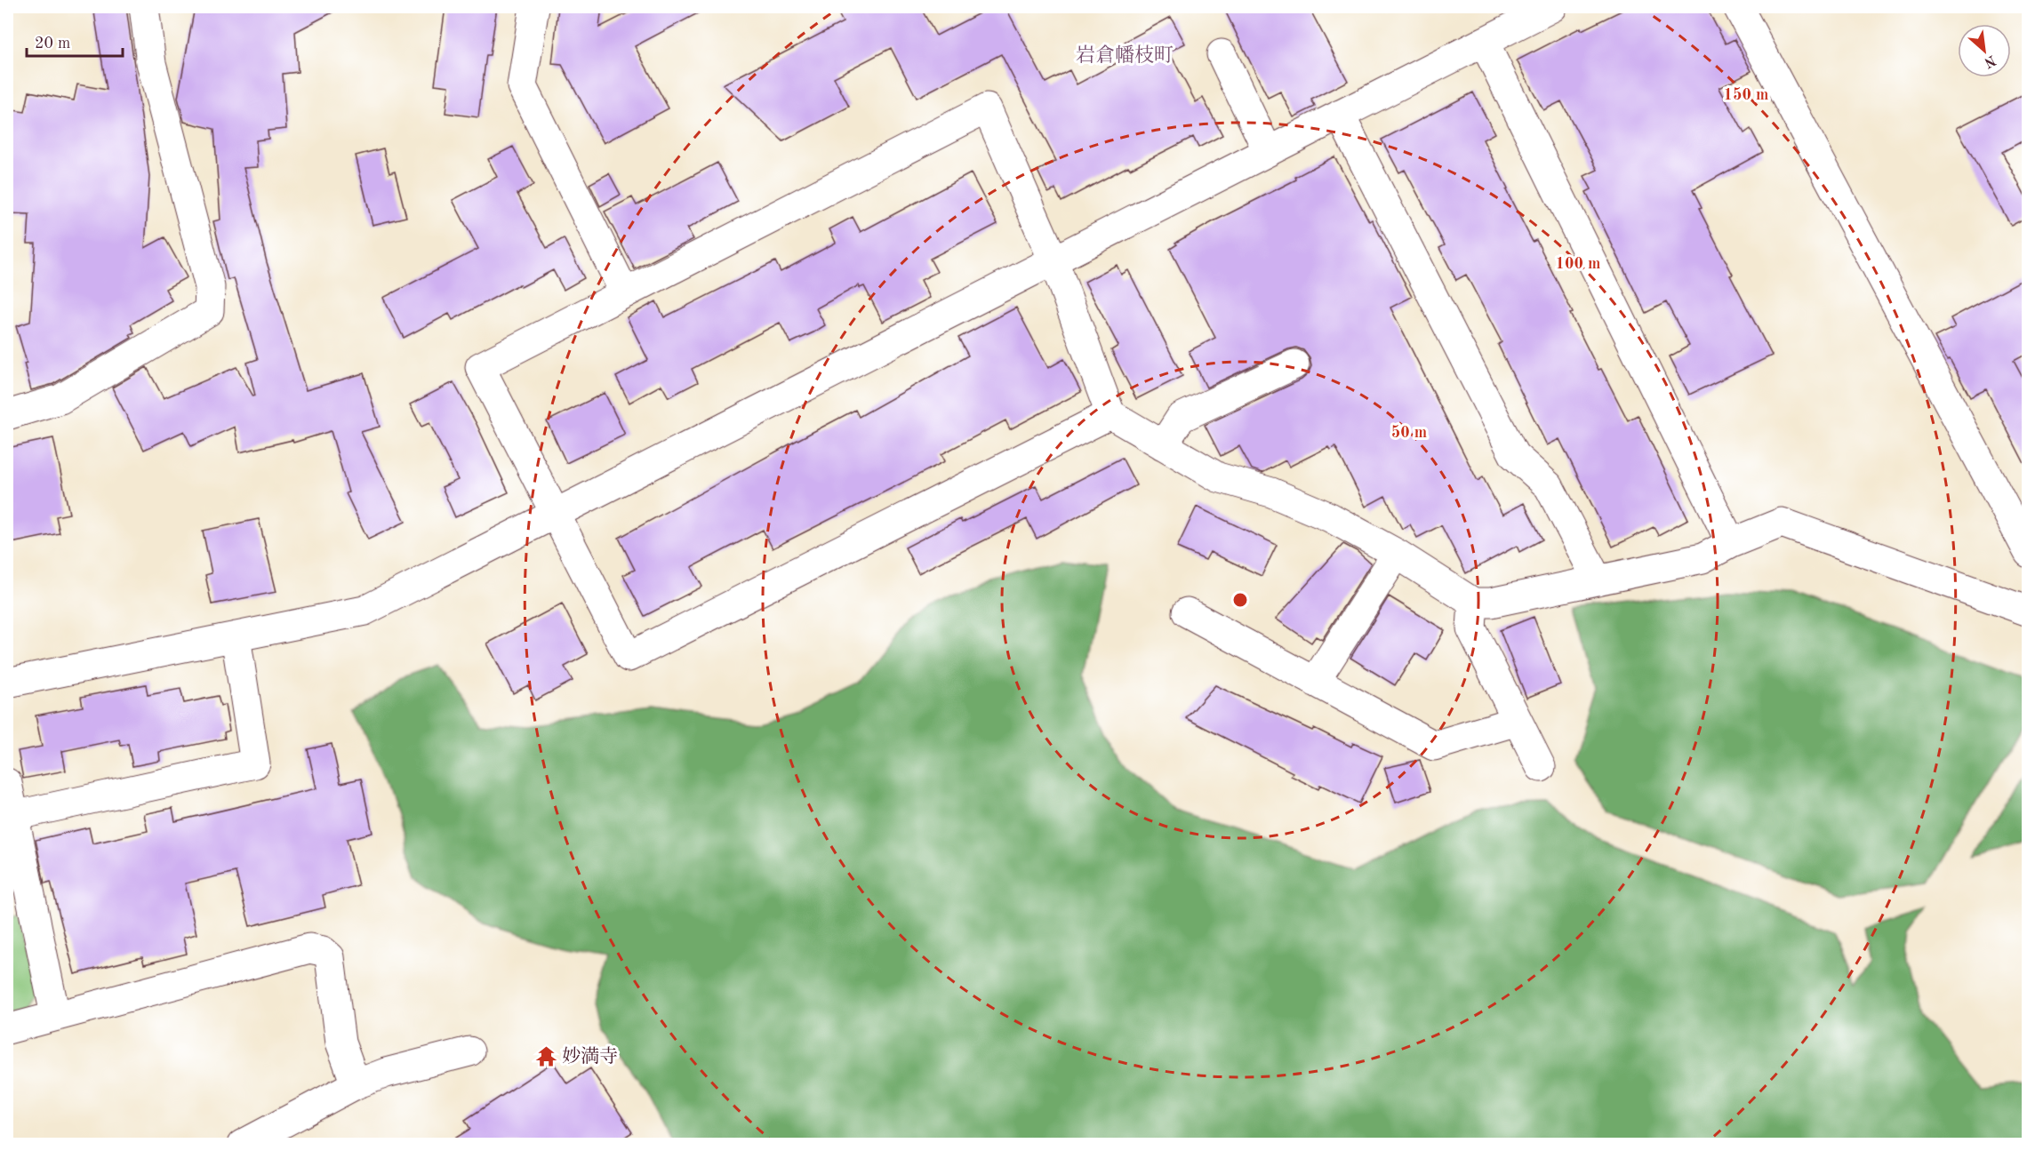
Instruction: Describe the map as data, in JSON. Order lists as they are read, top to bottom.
{
  "districts": ["岩倉幡枝町"],
  "places": {
    "temple": ["妙満寺"]
  },
  "scale_bar": "20 m",
  "north": "bottom right",
  "rings": ["150 m", "100 m", "50 m"]
}
